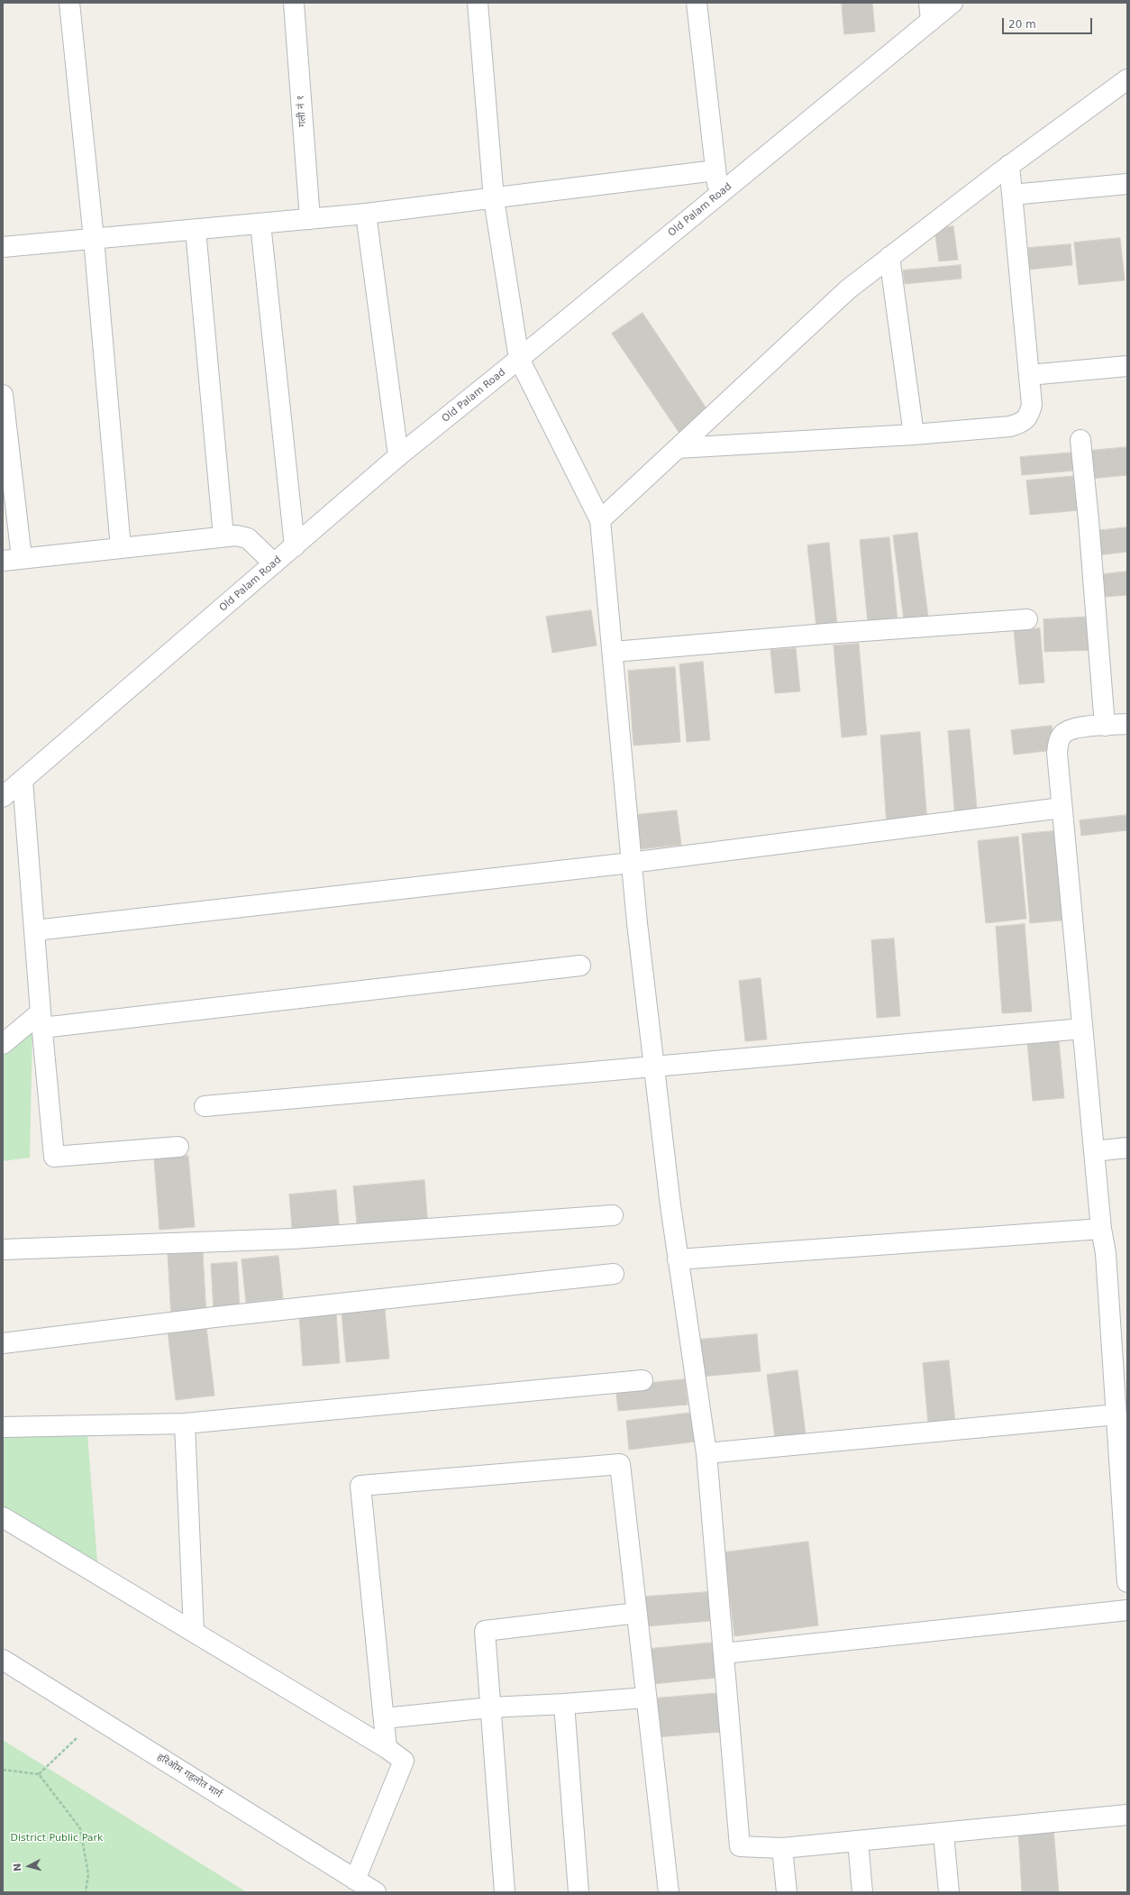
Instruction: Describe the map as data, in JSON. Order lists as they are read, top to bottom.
{
  "streets": {
    "street": ["गली नं १", "Old Palam Road", "हरिओम गहलोत मार्ग"]
  },
  "parks": ["District Public Park"],
  "scale_bar": "20 m",
  "north": "left"
}
